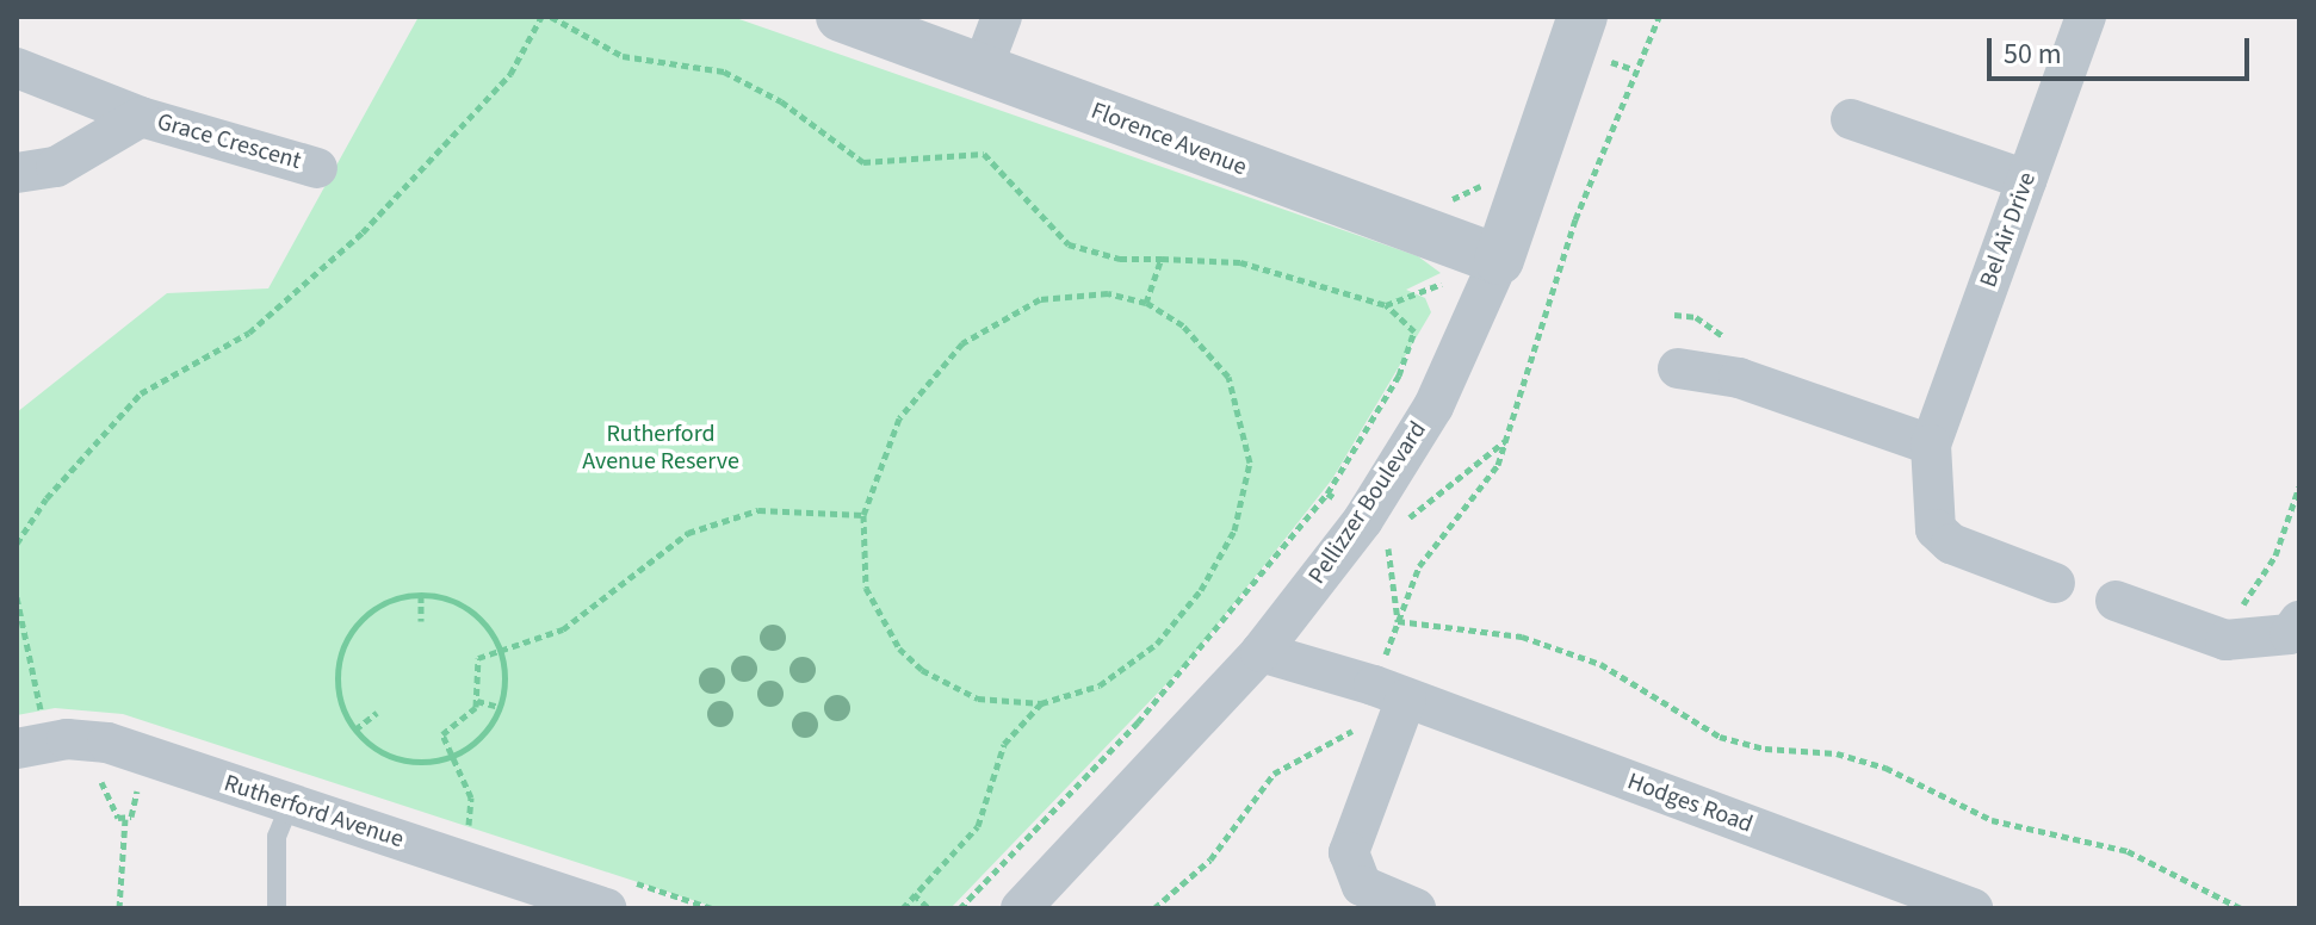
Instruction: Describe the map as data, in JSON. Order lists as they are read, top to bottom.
{
  "streets": {
    "street": [
      "Florence Avenue",
      "Grace Crescent",
      "Bel Air Drive",
      "Pellizzer Boulevard",
      "Hodges Road",
      "Rutherford Avenue"
    ]
  },
  "crossings": [
    ["Florence Avenue", "Pellizzer Boulevard"],
    ["Pellizzer Boulevard", "Hodges Road"]
  ],
  "parks": ["Rutherford Avenue Reserve"],
  "scale_bar": "50 m"
}
